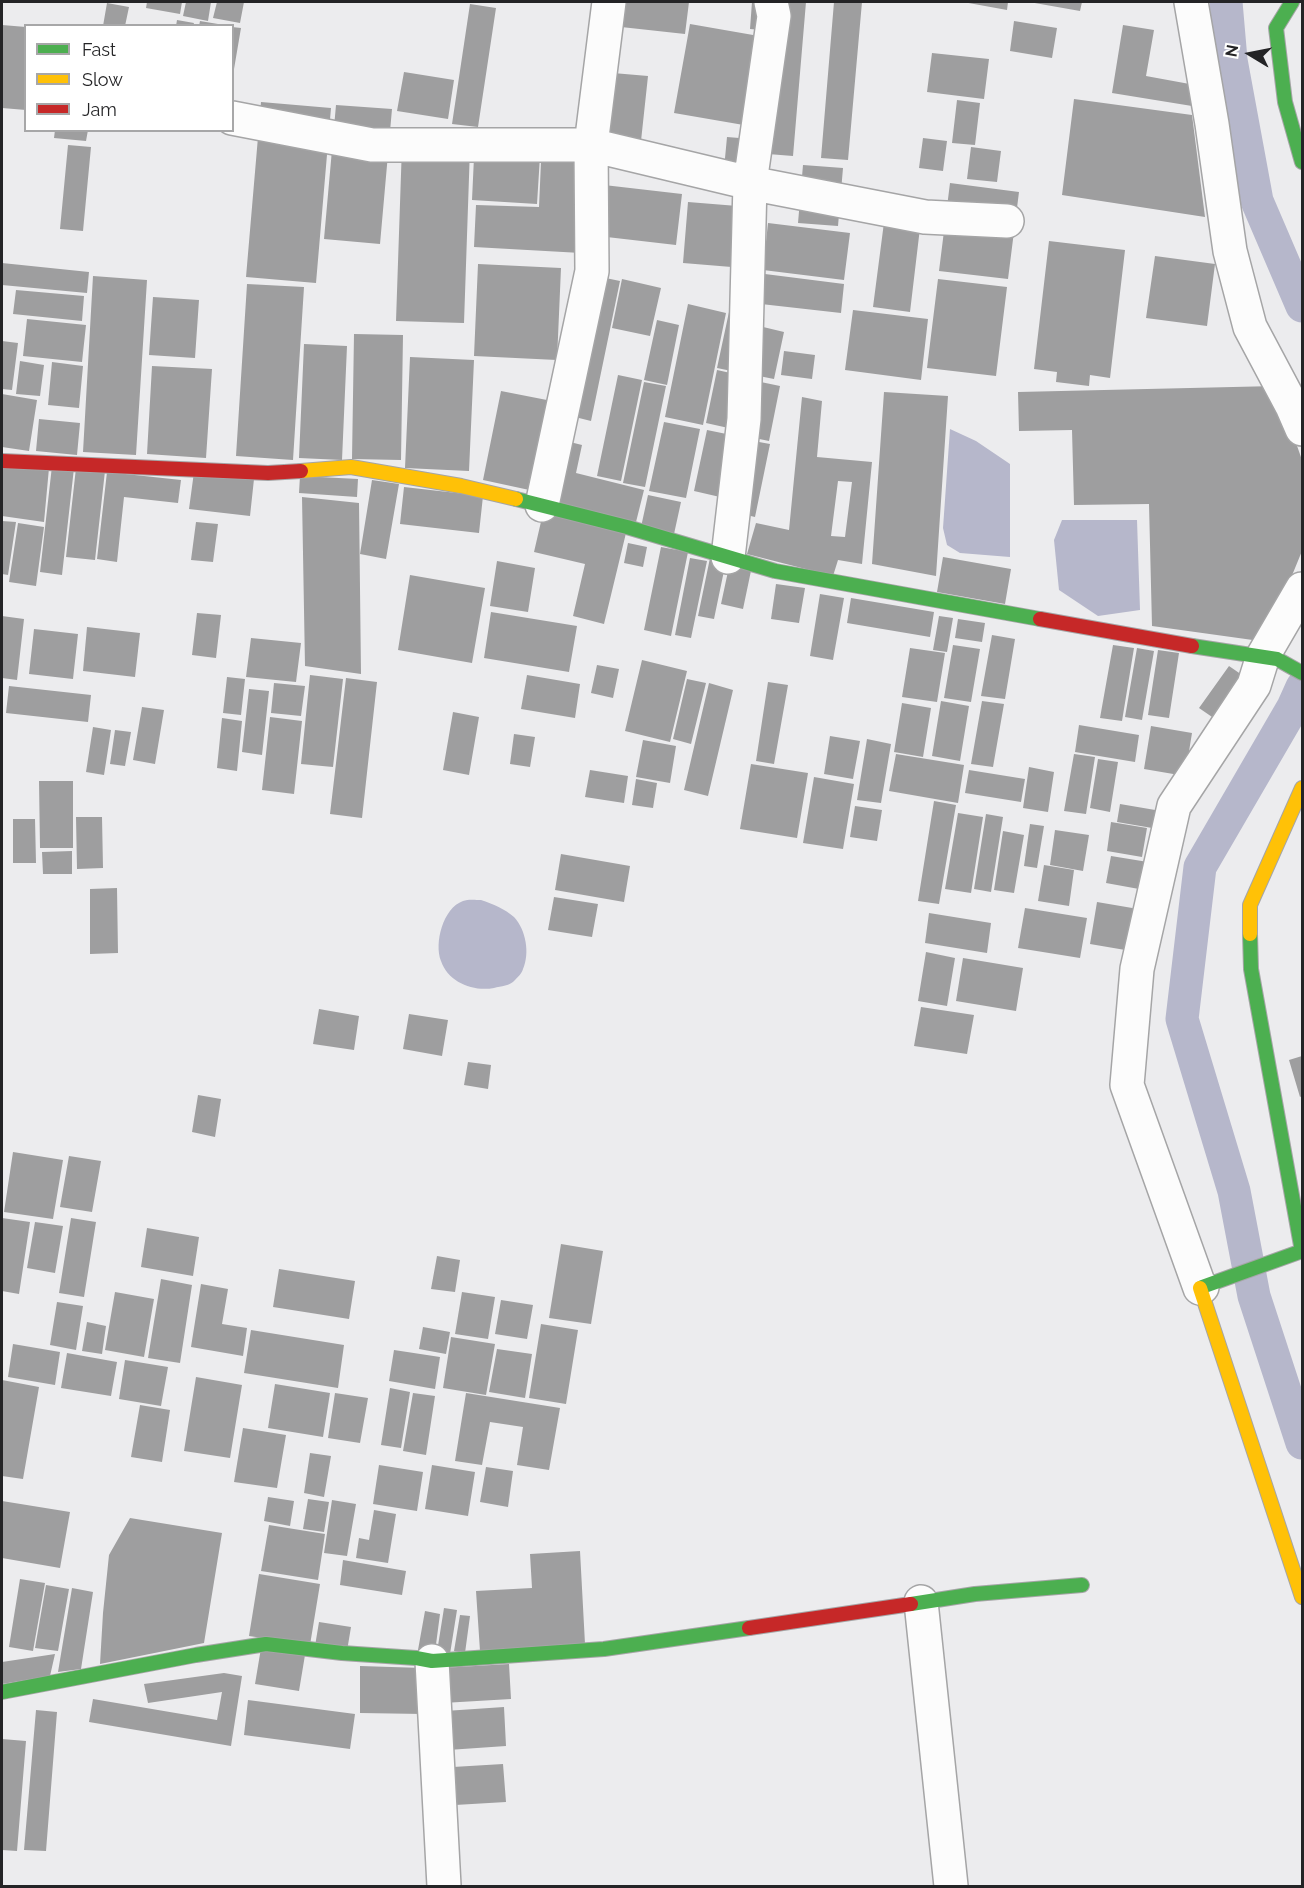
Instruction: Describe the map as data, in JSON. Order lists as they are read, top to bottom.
{
  "legend": ["Fast", "Slow", "Jam"],
  "north": "left"
}
